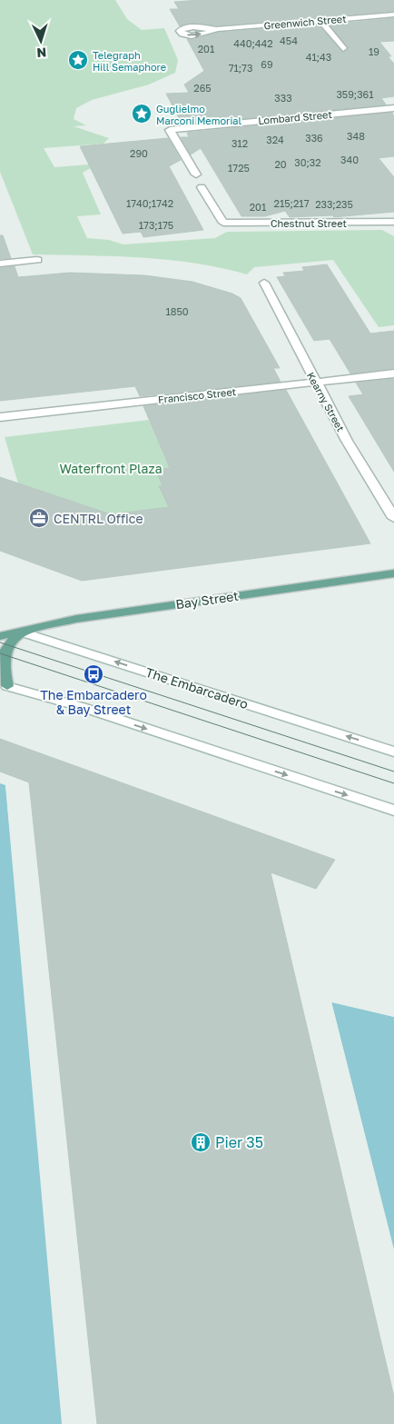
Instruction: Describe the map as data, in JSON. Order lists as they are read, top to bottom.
{
  "streets": {
    "main road": ["Bay Street", "The Embarcadero"],
    "street": [
      "Greenwich Street",
      "Lombard Street",
      "Chestnut Street",
      "Francisco Street",
      "Kearny Street"
    ]
  },
  "crossings": [
    ["Francisco Street", "Kearny Street"],
    ["Bay Street", "The Embarcadero"]
  ],
  "one_way": ["The Embarcadero"],
  "parks": ["Waterfront Plaza"],
  "places": {
    "place": ["Telegraph Hill Semaphore", "Guglielmo Marconi Memorial"],
    "office": ["CENTRL Office"],
    "bus stop": ["The Embarcadero & Bay Street"],
    "building": ["Pier 35"]
  },
  "house_numbers": [
    "454",
    "440;442",
    "201",
    "19",
    "41;43",
    "69",
    "71;73",
    "265",
    "359;361",
    "333",
    "348",
    "336",
    "324",
    "312",
    "290",
    "340",
    "30;32",
    "20",
    "1725",
    "1740;1742",
    "215;217",
    "233;235",
    "201",
    "173;175",
    "1850"
  ],
  "north": "bottom"
}
